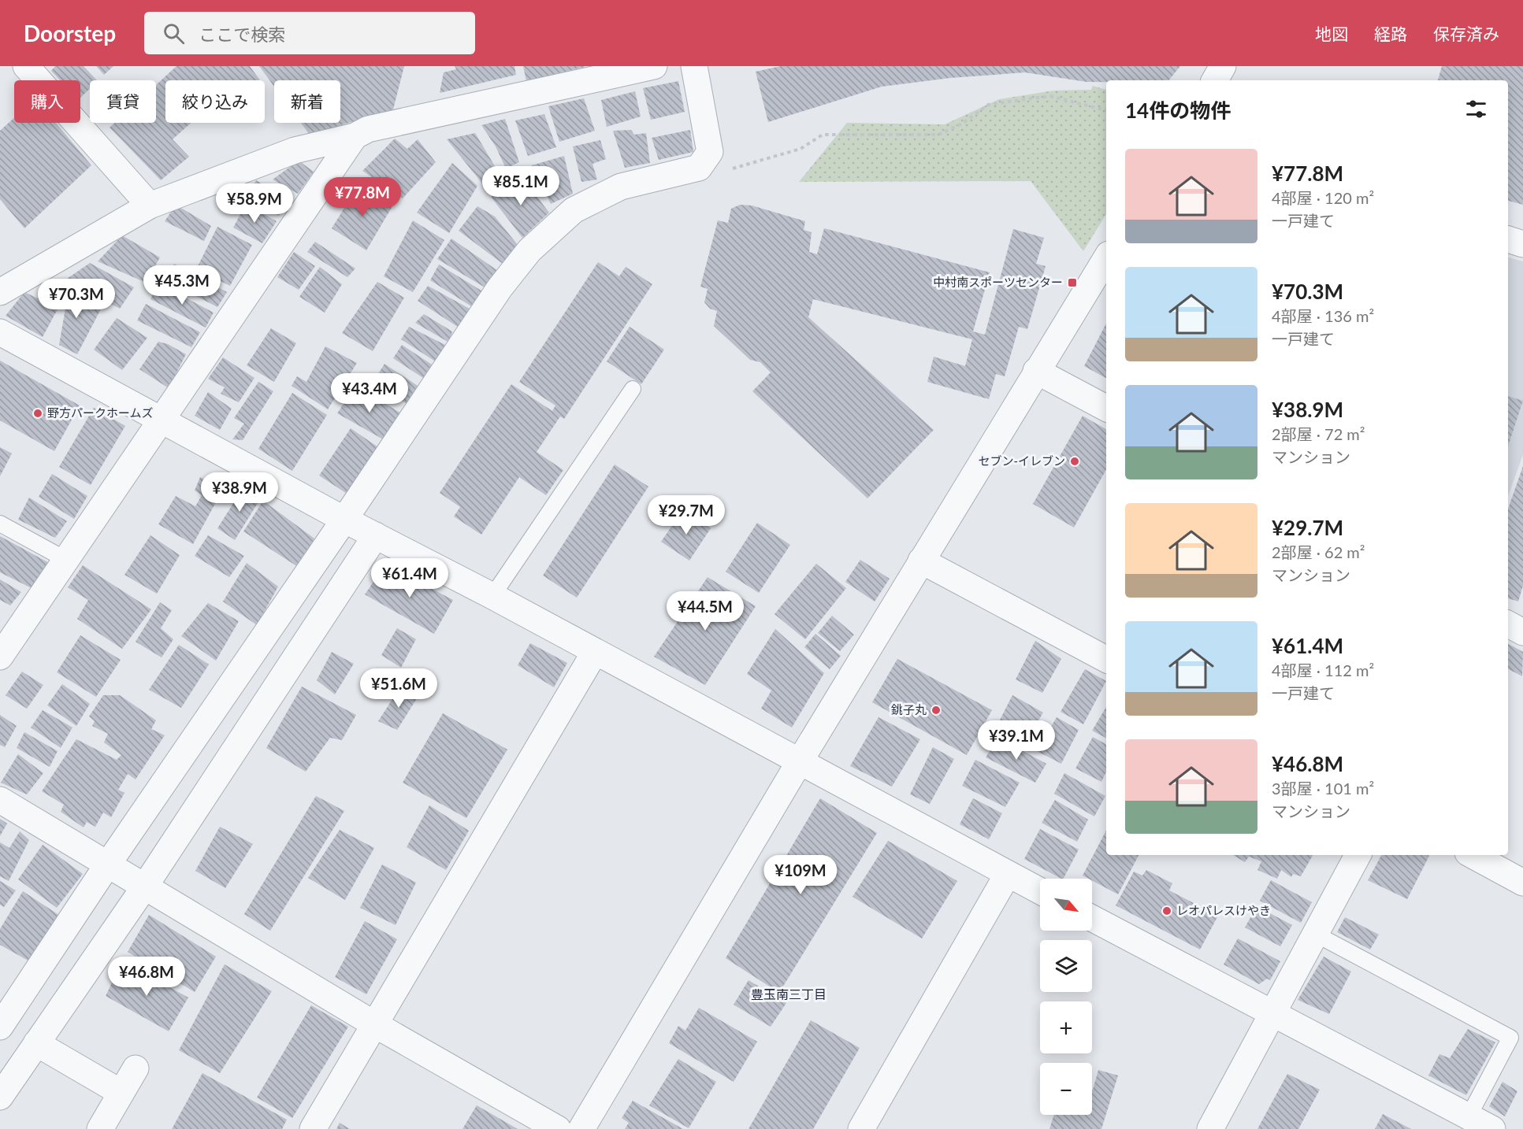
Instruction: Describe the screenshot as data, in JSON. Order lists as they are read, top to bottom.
{
  "districts": ["豊玉南三丁目"],
  "places": {
    "transit": ["中村南スポーツセンター"],
    "other": [
      "野方パークホームズ",
      "セブン-イレブン",
      "銚子丸",
      "レオパレスけやき"
    ]
  },
  "north": "bottom right",
  "page": {
    "header": "Doorstep",
    "search": "ここで検索",
    "nav": ["地図", "経路", "保存済み"],
    "chip": [
      "購入",
      "賃貸",
      "絞り込み",
      "新着"
    ],
    "heading": "14件の物件",
    "list": [
      {
        "name": "¥77.8M",
        "note": "4部屋 · 120 m² · 一戸建て"
      },
      {
        "name": "¥70.3M",
        "note": "4部屋 · 136 m² · 一戸建て"
      },
      {
        "name": "¥38.9M",
        "note": "2部屋 · 72 m² · マンション"
      },
      {
        "name": "¥29.7M",
        "note": "2部屋 · 62 m² · マンション"
      },
      {
        "name": "¥61.4M",
        "note": "4部屋 · 112 m² · 一戸建て"
      },
      {
        "name": "¥46.8M",
        "note": "3部屋 · 101 m² · マンション"
      }
    ],
    "price": [
      "¥85.1M",
      "¥77.8M",
      "¥58.9M",
      "¥45.3M",
      "¥70.3M",
      "¥43.4M",
      "¥38.9M",
      "¥29.7M",
      "¥61.4M",
      "¥44.5M",
      "¥51.6M",
      "¥39.1M",
      "¥109M",
      "¥46.8M"
    ],
    "map_buttons": ["+", "−"]
  }
}
